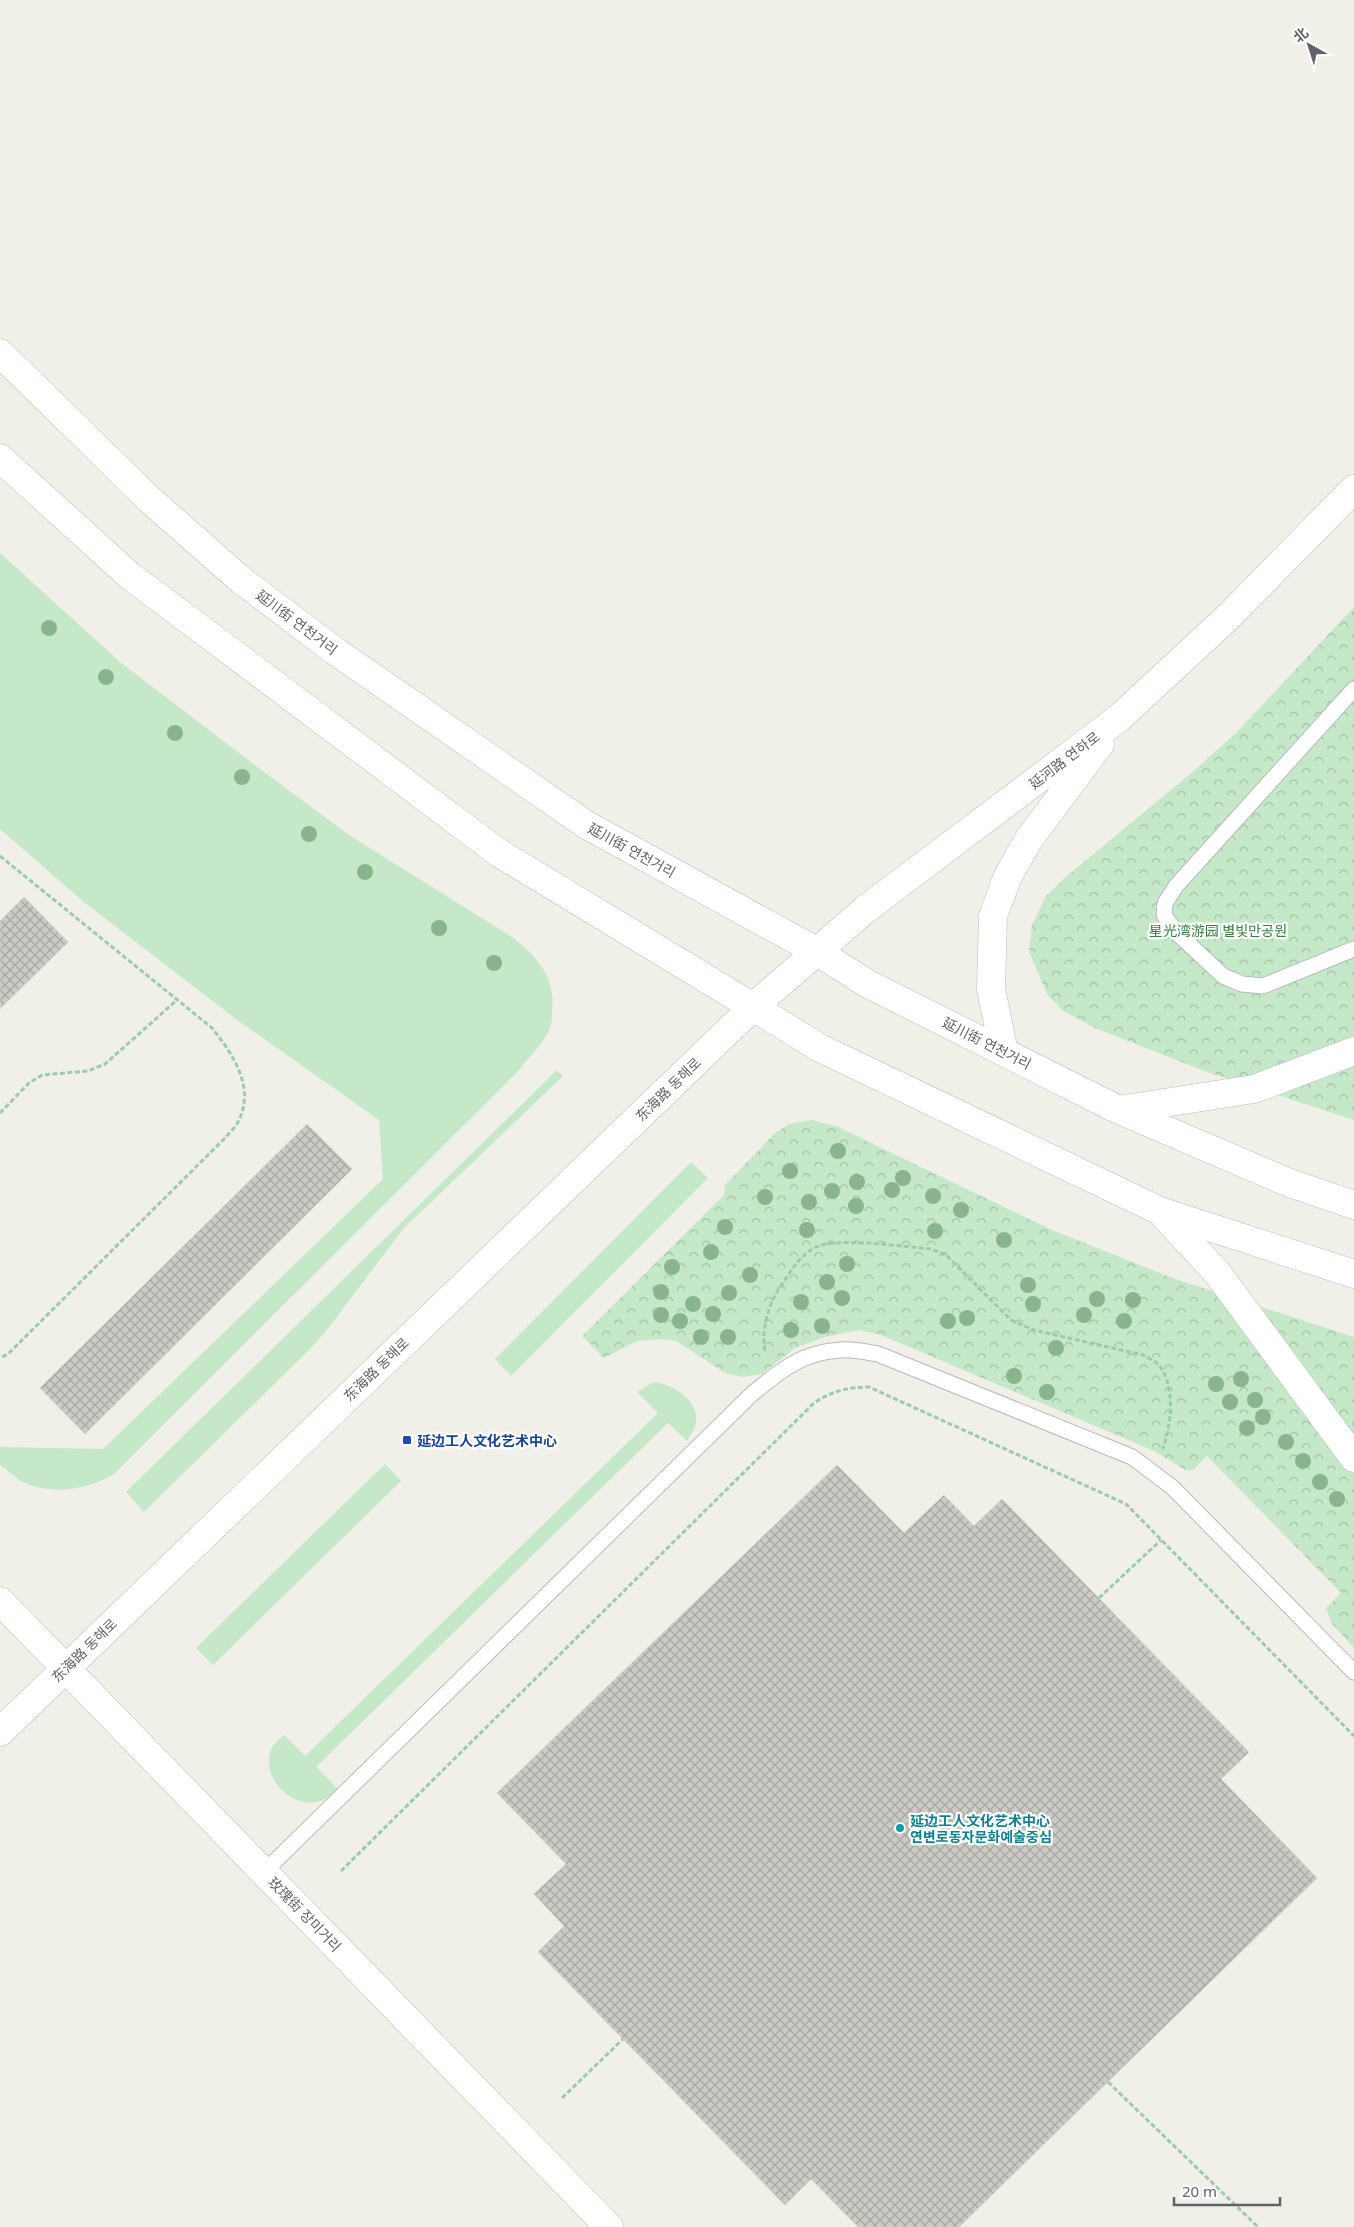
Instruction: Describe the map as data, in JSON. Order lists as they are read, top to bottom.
{
  "streets": {
    "main road": [
      "延川街 연천거리",
      "延河路 연하로",
      "东海路 동해로",
      "玫瑰街 장미거리"
    ]
  },
  "crossings": [
    ["延川街 연천거리", "延河路 연하로"],
    ["延河路 연하로", "东海路 동해로"],
    ["东海路 동해로", "玫瑰街 장미거리"]
  ],
  "parks": ["星光湾游园 별빛만공원"],
  "places": {
    "transit": ["延边工人文化艺术中心"],
    "other": ["延边工人文化艺术中心 연변로동자문화예술중심"]
  },
  "scale_bar": "20 m",
  "north": "top left"
}
